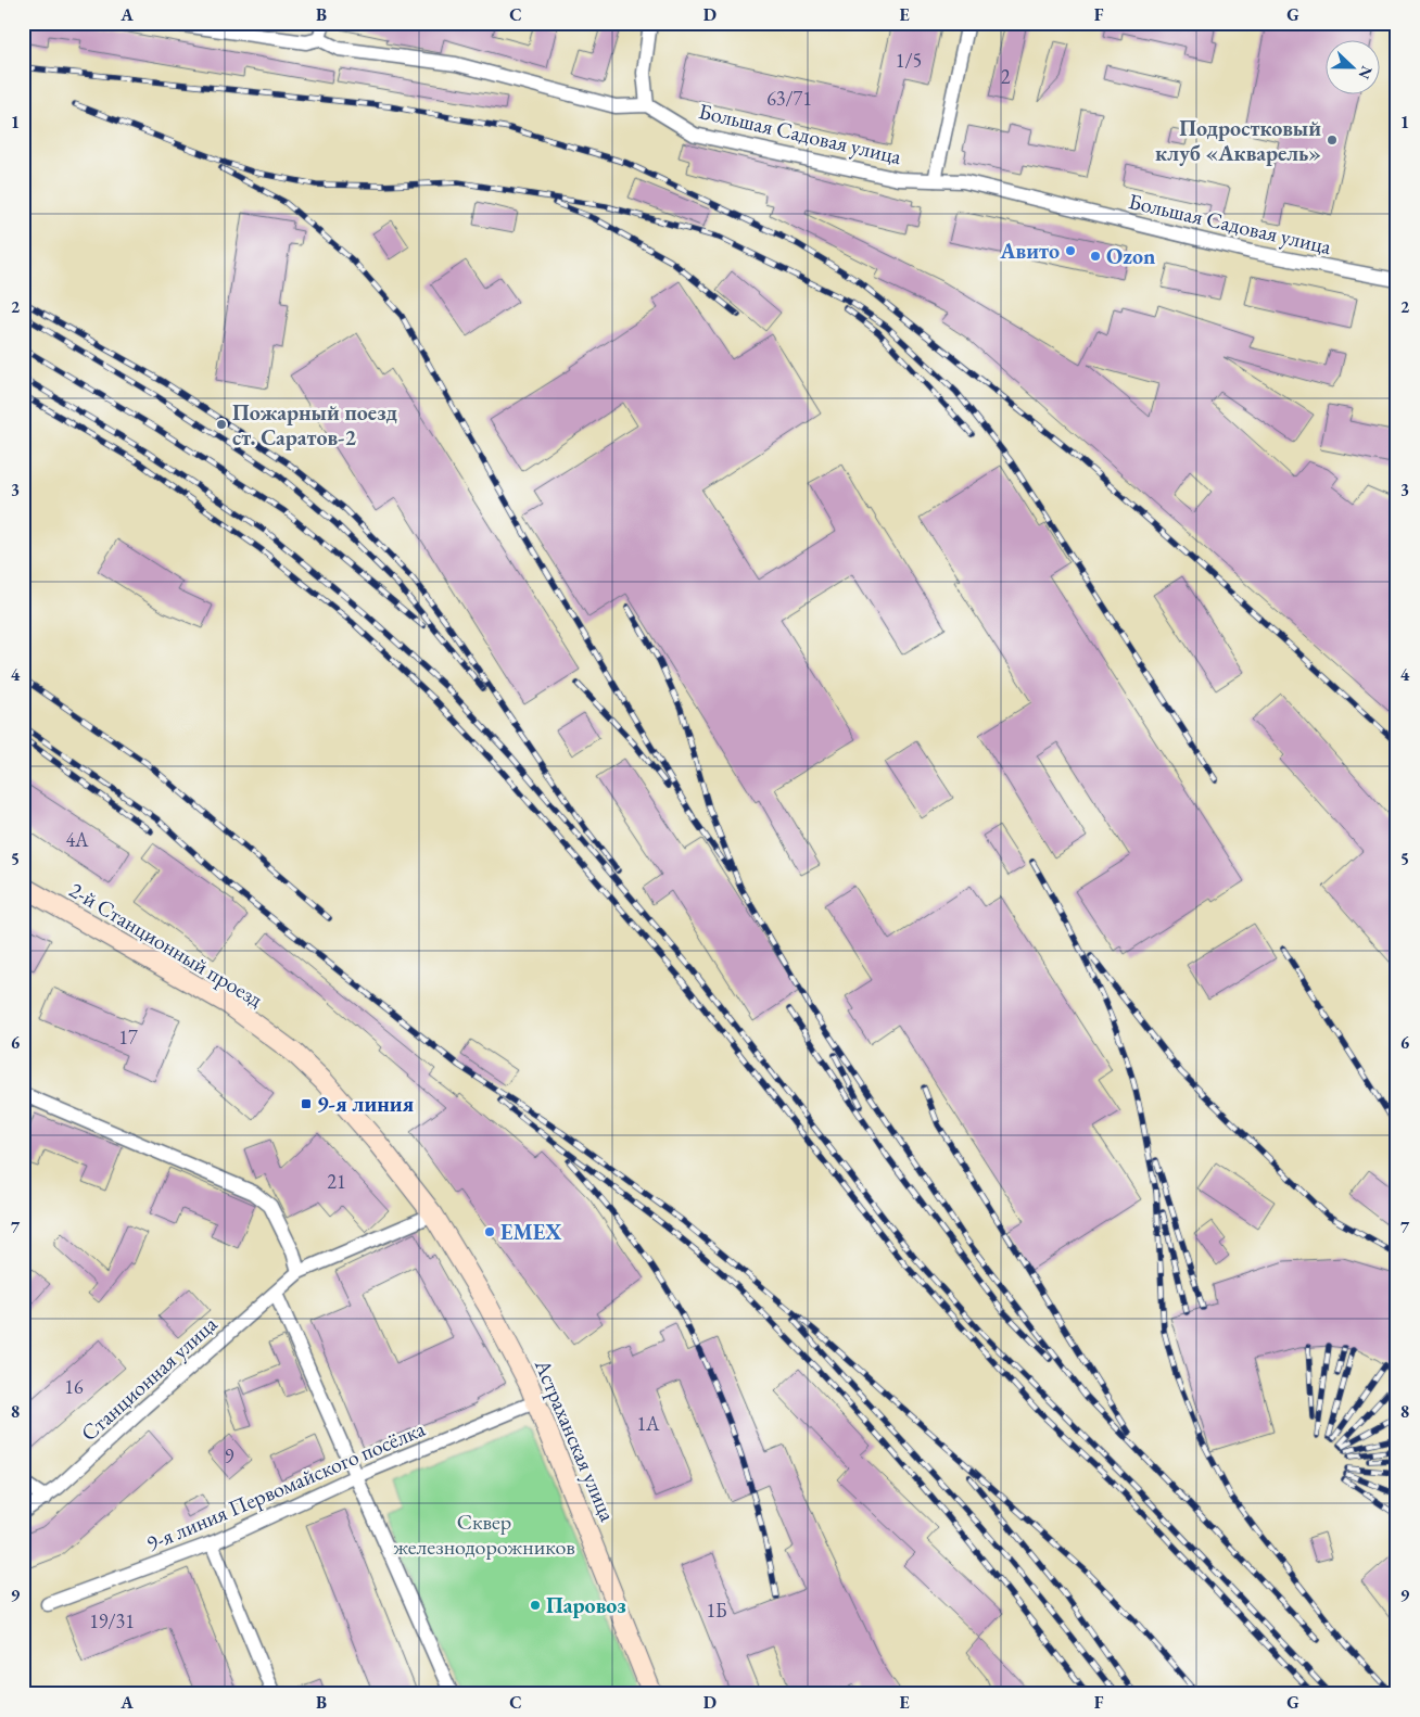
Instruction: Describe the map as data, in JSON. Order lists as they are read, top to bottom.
{
  "streets": {
    "main road": ["2-й Станционный проезд", "Астраханская улица"],
    "street": ["Большая Садовая улица", "Станционная улица", "9-я линия Первомайского посёлка"]
  },
  "crossings": [
    ["2-й Станционный проезд", "Станционная улица"],
    ["2-й Станционный проезд", "Астраханская улица"],
    ["Станционная улица", "Астраханская улица"],
    ["Астраханская улица", "9-я линия Первомайского посёлка"]
  ],
  "parks": ["Сквер железнодорожников"],
  "places": {
    "other": [
      "Подростковый клуб «Акварель»",
      "Авито",
      "Ozon",
      "Пожарный поезд ст. Саратов-2",
      "EMEX",
      "Паровоз"
    ],
    "transit": ["9-я линия"]
  },
  "house_numbers": [
    "1/5",
    "2",
    "63/71",
    "4А",
    "17",
    "21",
    "16",
    "1А",
    "9",
    "1Б",
    "19/31"
  ],
  "north": "right",
  "grid": {
    "columns": [
      "A",
      "B",
      "C",
      "D",
      "E",
      "F",
      "G"
    ],
    "rows": [
      "1",
      "2",
      "3",
      "4",
      "5",
      "6",
      "7",
      "8",
      "9"
    ]
  }
}
